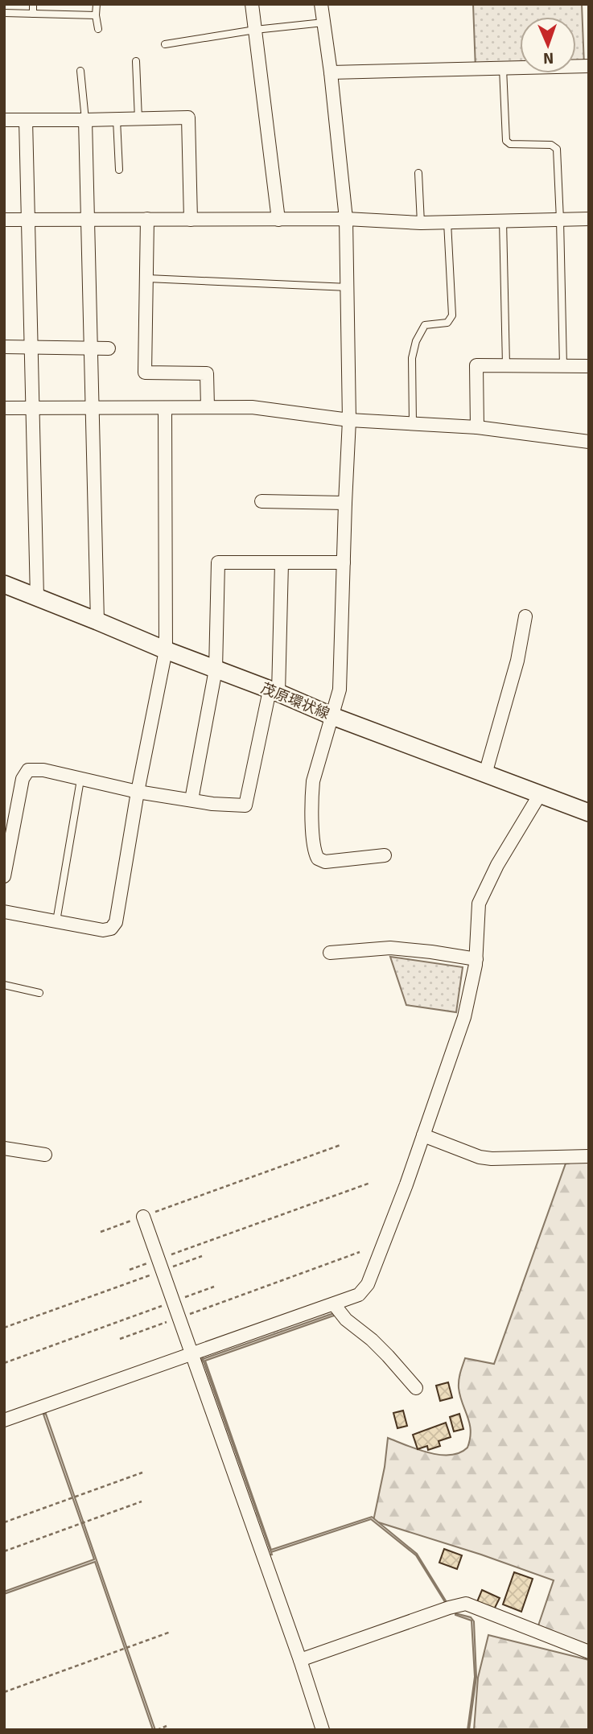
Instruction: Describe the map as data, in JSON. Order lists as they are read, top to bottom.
{
  "streets": {
    "main road": ["茂原環状線"]
  },
  "north": "bottom"
}
